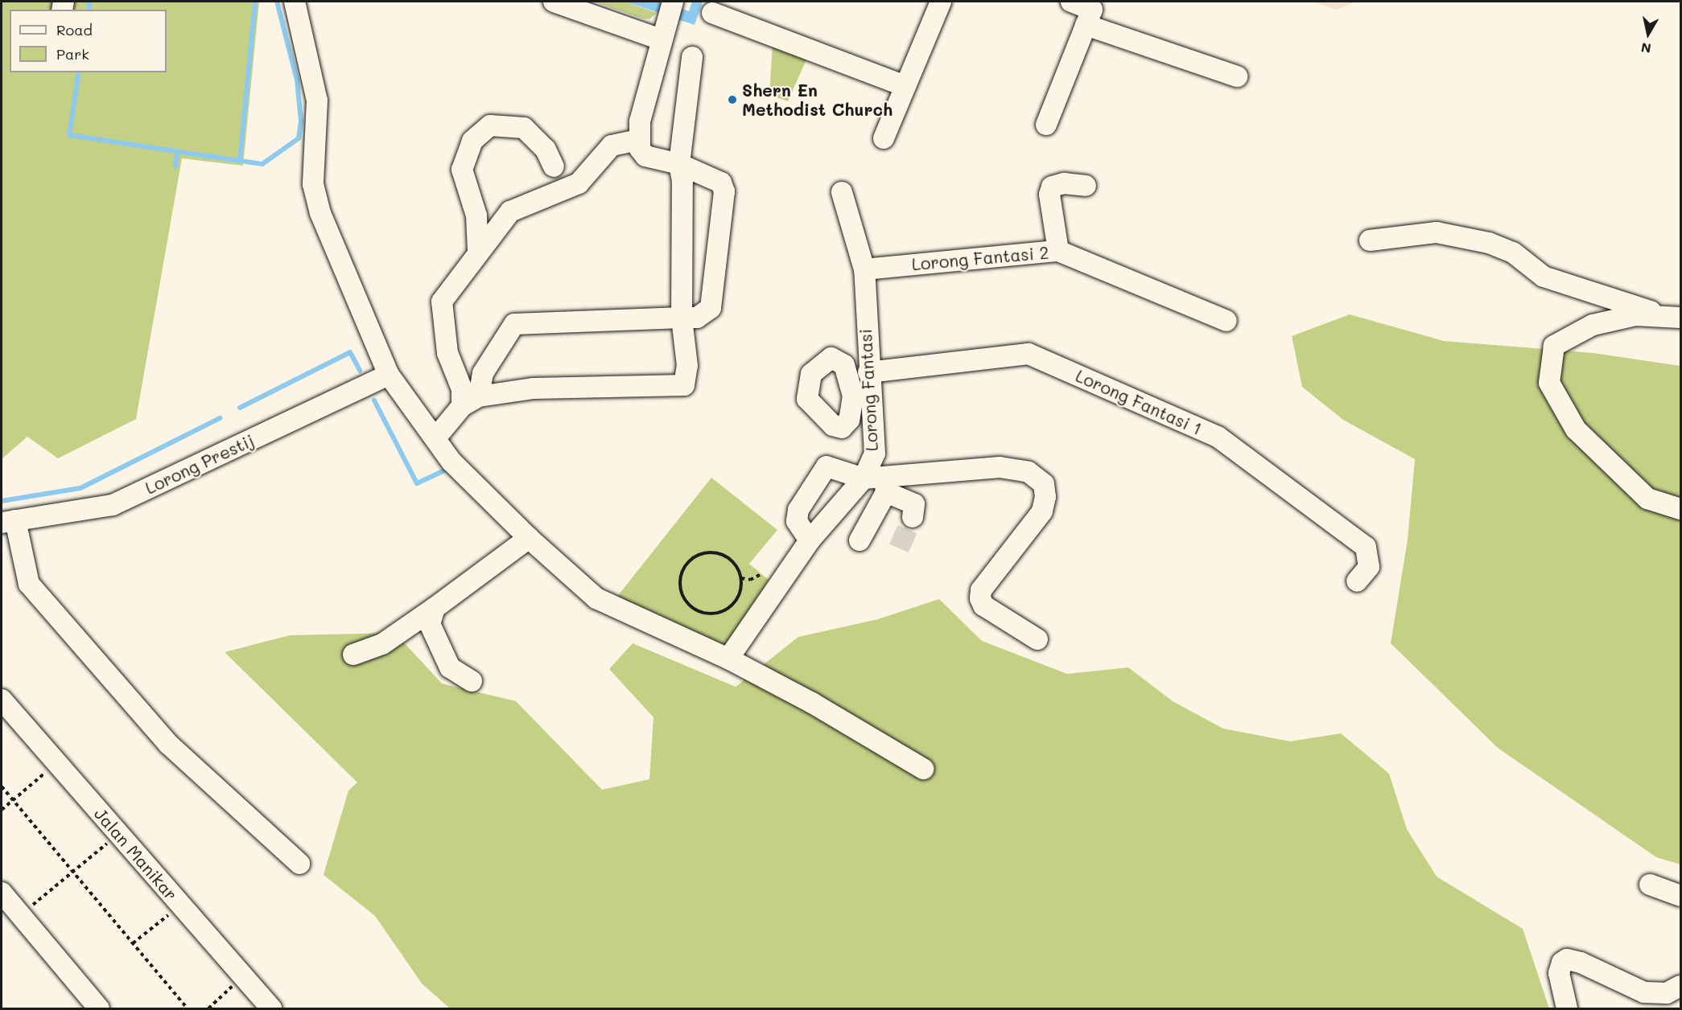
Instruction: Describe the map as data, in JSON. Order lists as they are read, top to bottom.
{
  "streets": {
    "street": [
      "Lorong Fantasi 2",
      "Lorong Fantasi",
      "Lorong Fantasi 1",
      "Lorong Prestij",
      "Jalan Manikar"
    ]
  },
  "crossings": [
    ["Lorong Fantasi 2", "Lorong Fantasi"],
    ["Lorong Fantasi", "Lorong Fantasi 1"]
  ],
  "places": ["Shern En Methodist Church"],
  "legend": ["Road", "Park"],
  "north": "bottom"
}
